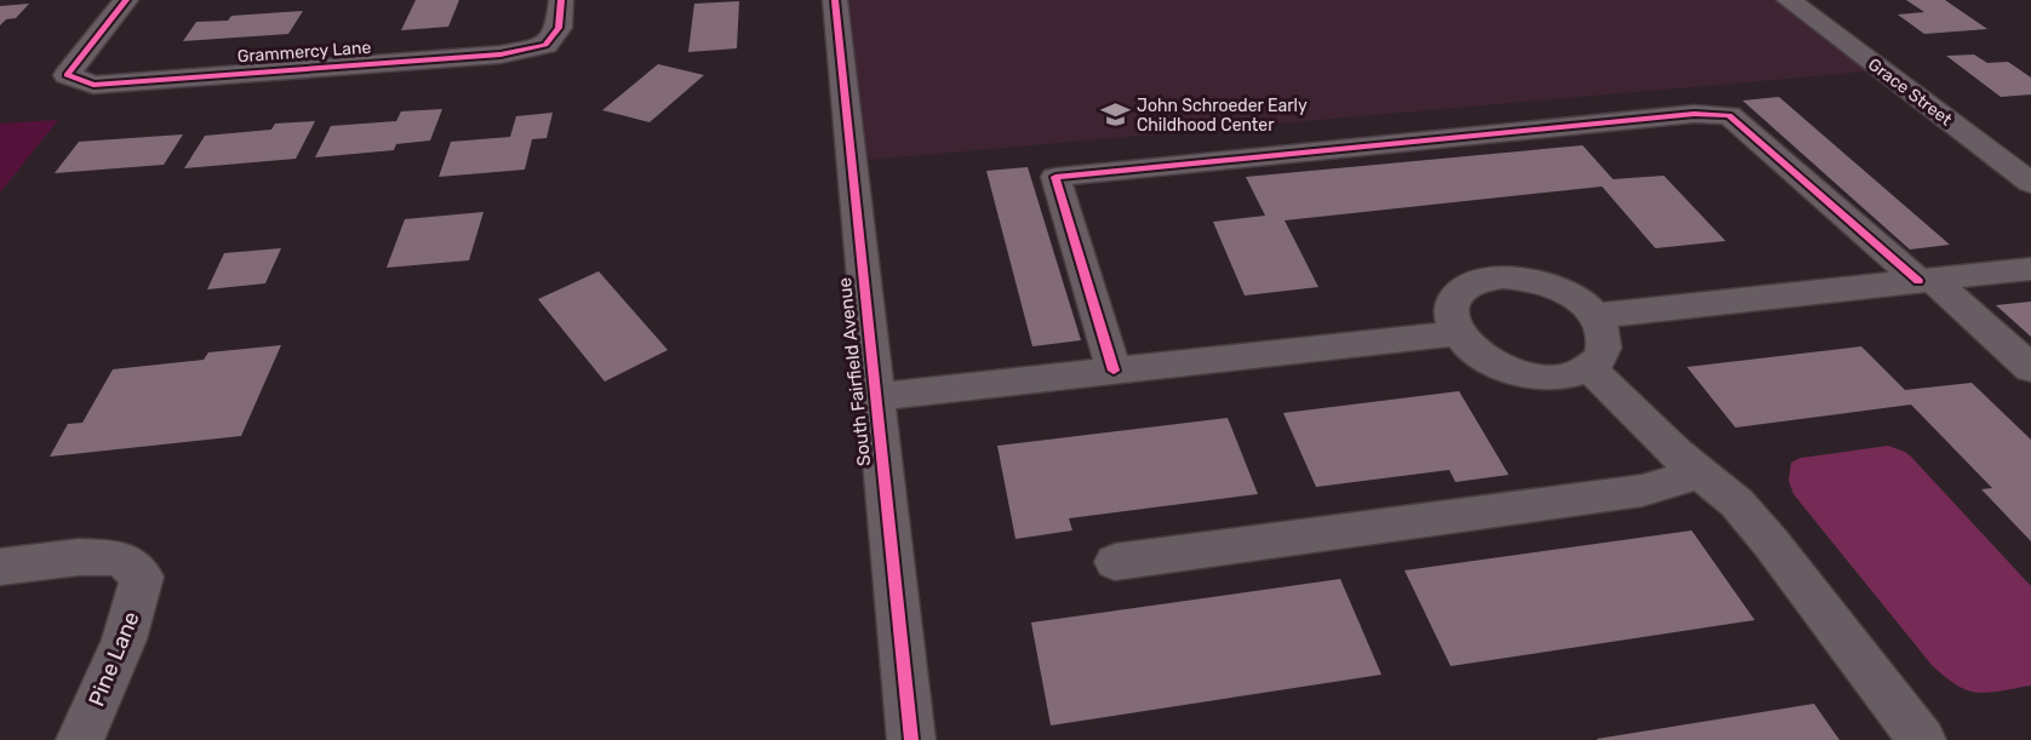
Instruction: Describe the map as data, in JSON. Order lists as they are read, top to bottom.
{
  "streets": {
    "street": [
      "Grammercy Lane",
      "Grace Street",
      "South Fairfield Avenue",
      "Pine Lane"
    ]
  },
  "places": {
    "school or university": ["John Schroeder Early Childhood Center"]
  }
}
